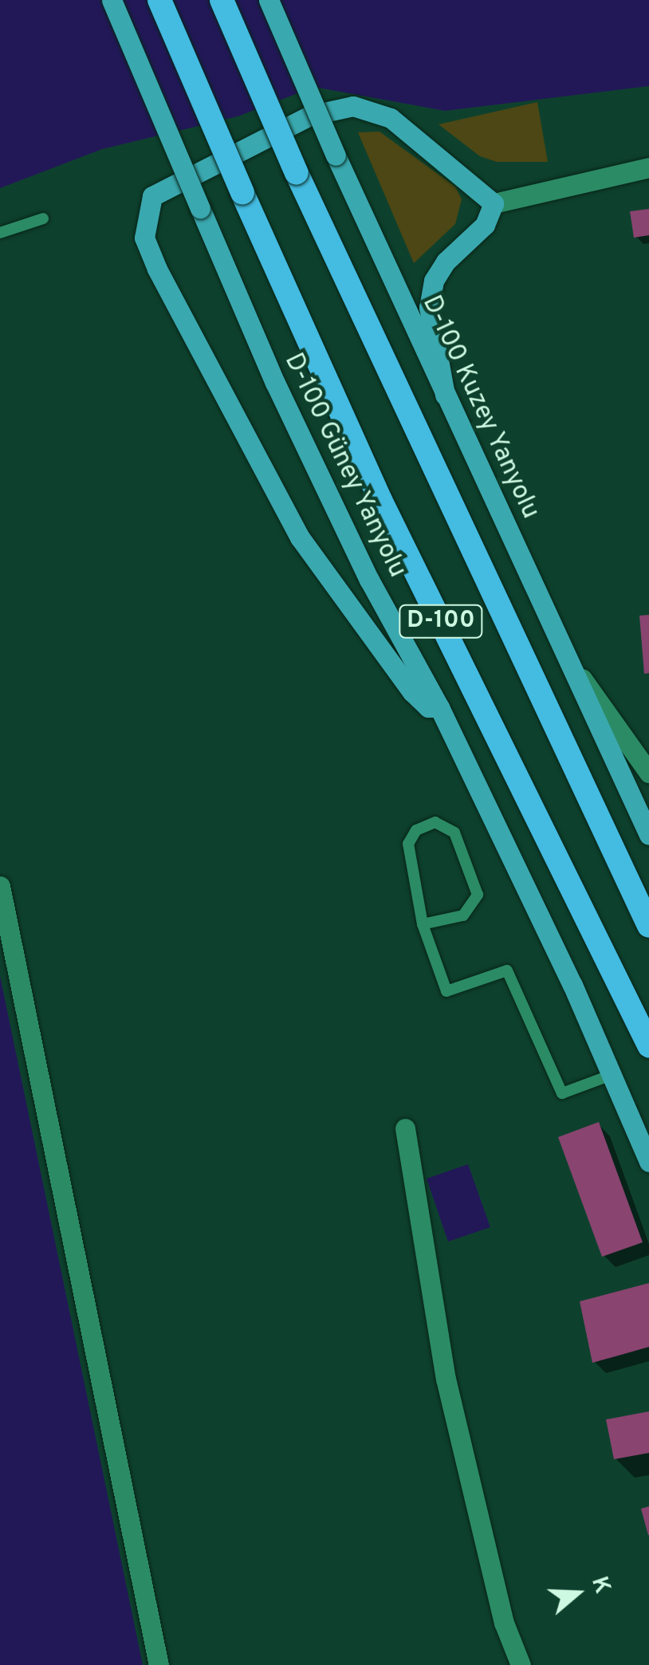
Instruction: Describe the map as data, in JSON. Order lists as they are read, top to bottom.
{
  "streets": {
    "highway": ["D-100"],
    "main road": ["D-100 Kuzey Yanyolu", "D-100 Güney Yanyolu"]
  },
  "north": "right"
}
